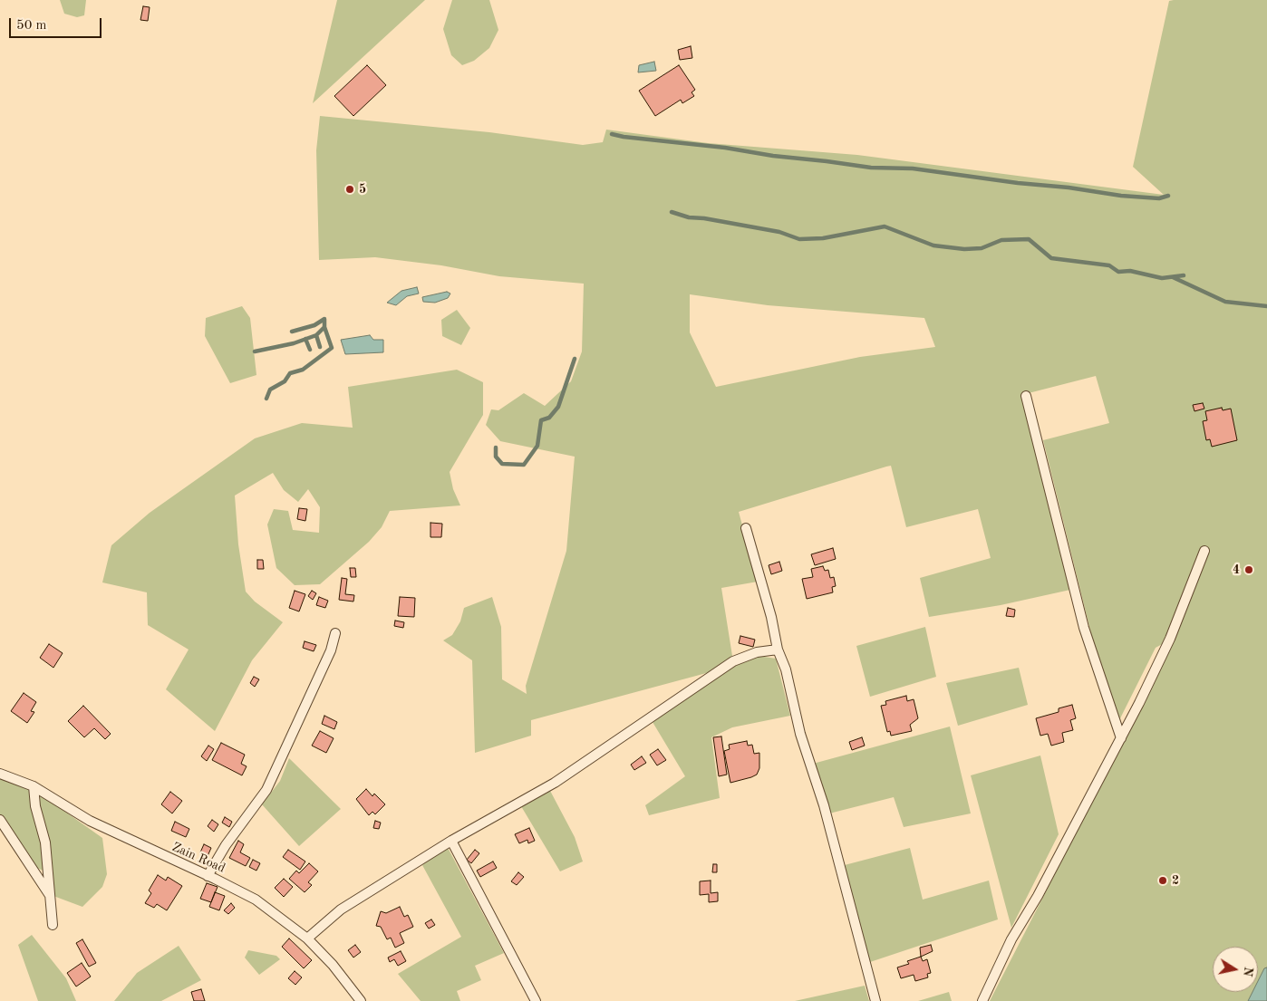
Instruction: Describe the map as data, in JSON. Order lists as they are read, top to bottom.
{
  "streets": {
    "street": ["Zain Road"]
  },
  "places": ["5", "4", "2"],
  "scale_bar": "50 m",
  "north": "right"
}
